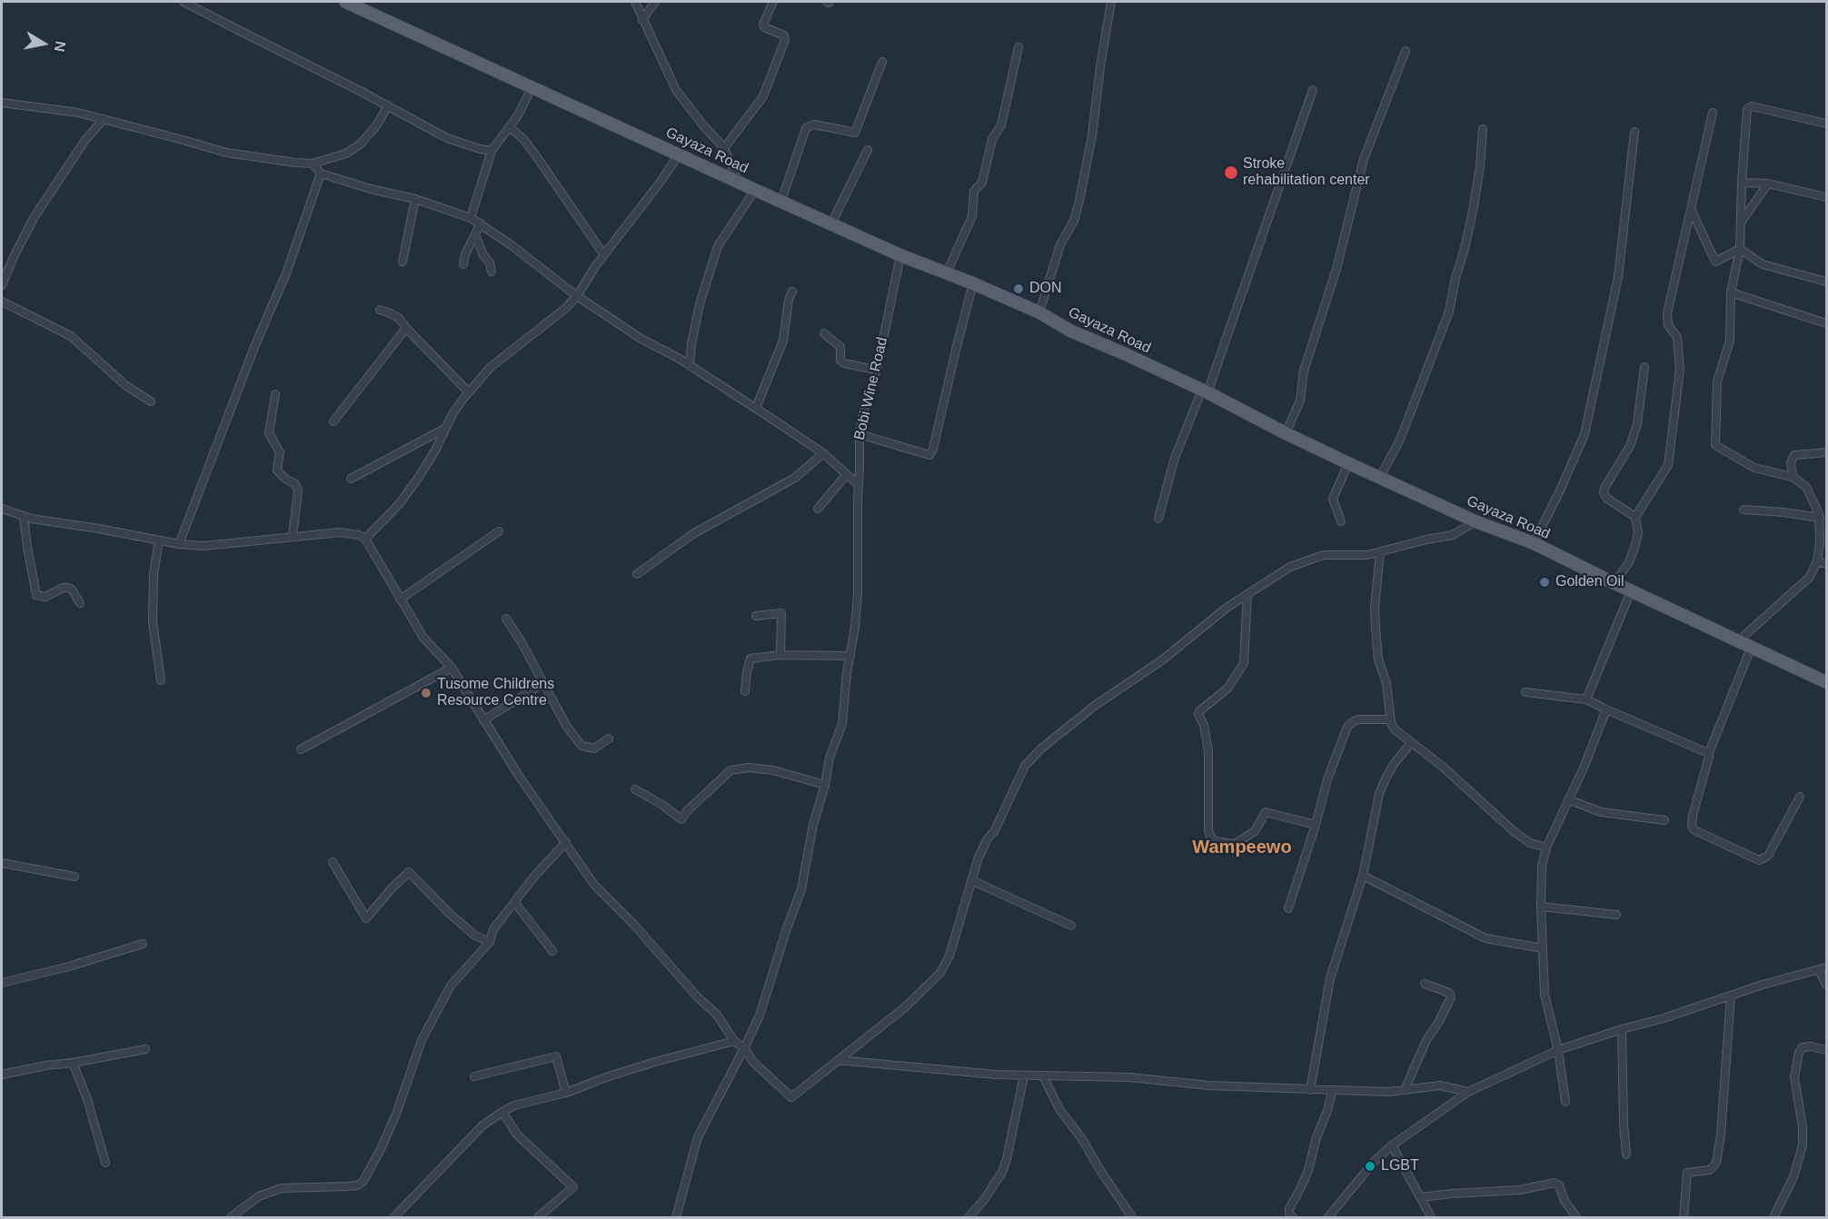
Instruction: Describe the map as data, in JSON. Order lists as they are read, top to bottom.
{
  "streets": {
    "main road": ["Gayaza Road"],
    "street": ["Bobi Wine Road"]
  },
  "crossings": [
    ["Gayaza Road", "Bobi Wine Road"]
  ],
  "districts": ["Wampeewo"],
  "places": [
    "Stroke rehabilitation center",
    "DON",
    "Golden Oil",
    "Tusome Childrens Resource Centre",
    "LGBT"
  ],
  "north": "right"
}
